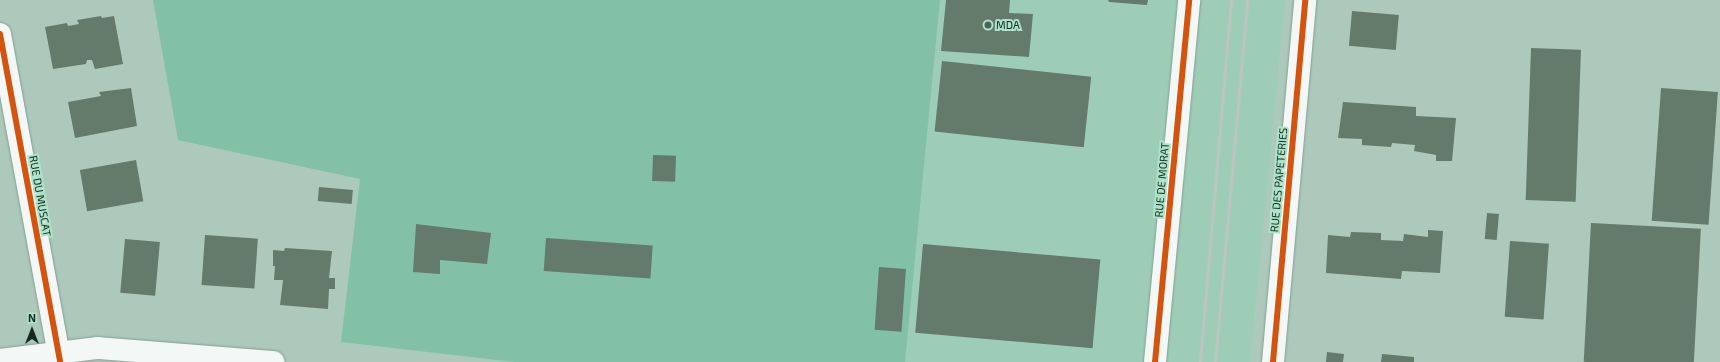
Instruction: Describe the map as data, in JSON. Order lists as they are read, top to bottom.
{
  "streets": {
    "street": ["RUE DE MORAT", "RUE DES PAPETERIES", "RUE DU MUSCAT"]
  },
  "places": ["MDA"],
  "north": "top"
}
